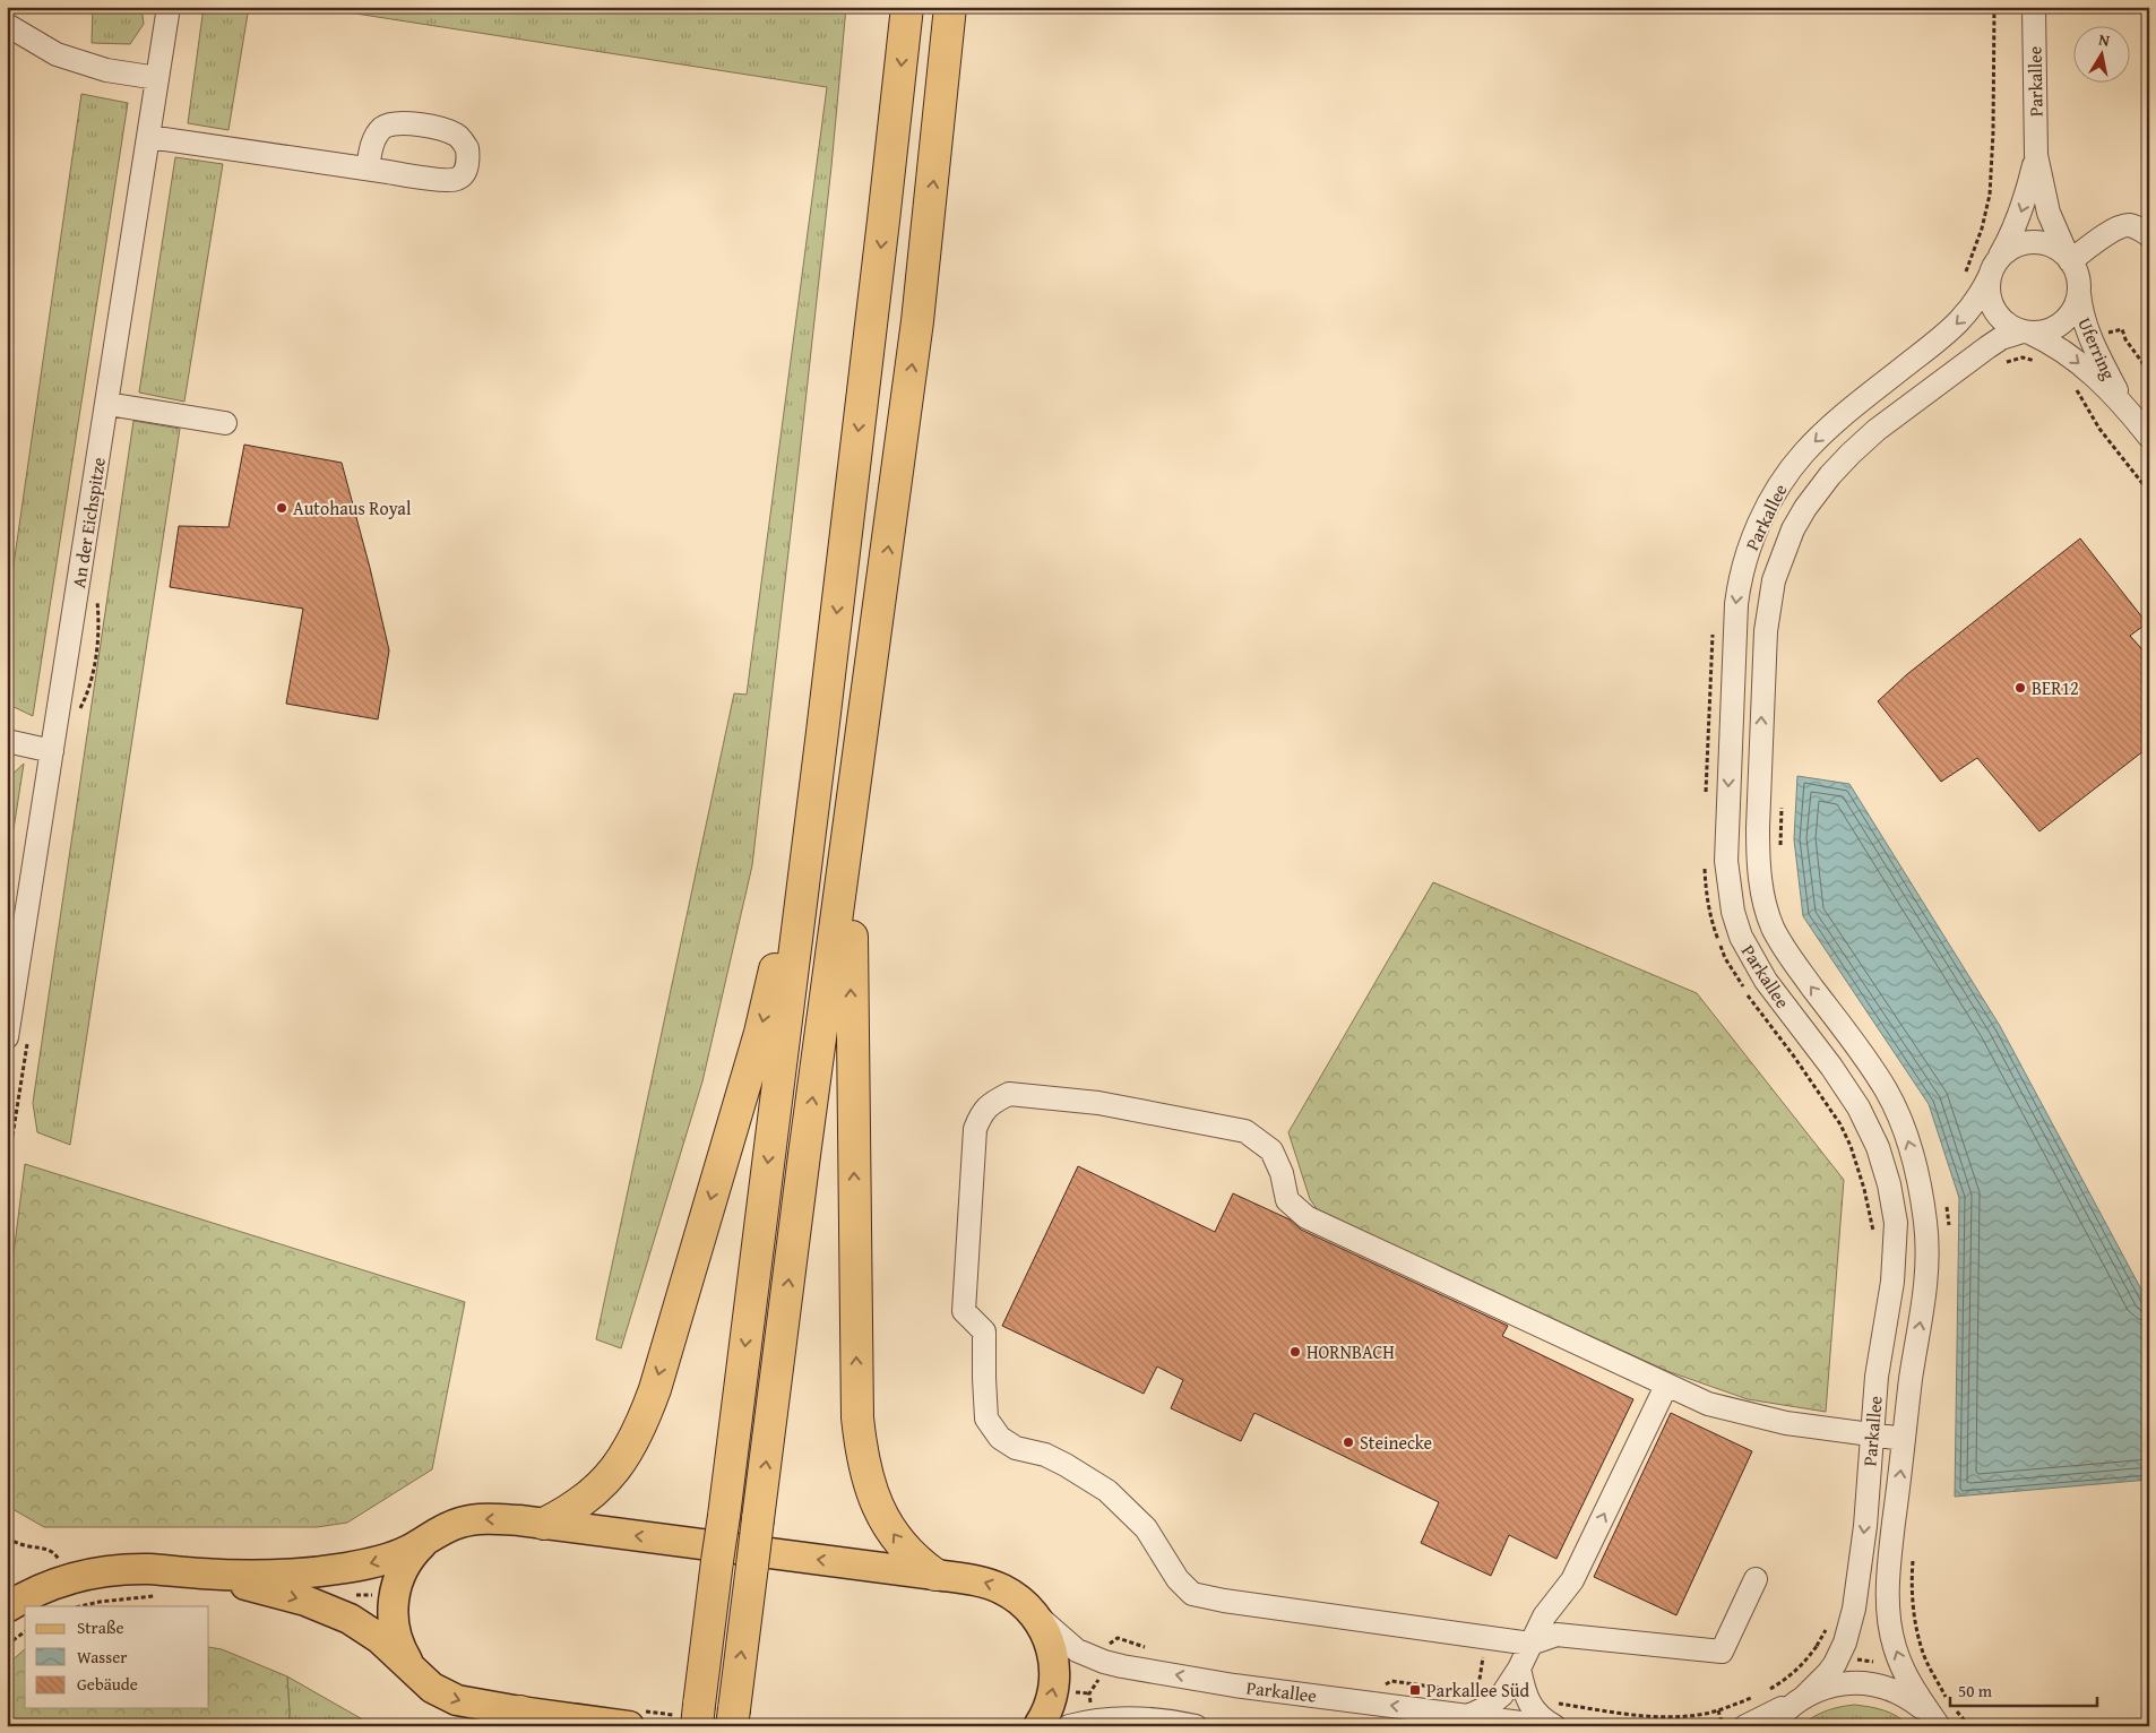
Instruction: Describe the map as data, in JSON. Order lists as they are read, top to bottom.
{
  "streets": {
    "street": ["Parkallee", "Uferring", "An der Eichspitze"]
  },
  "crossings": [
    ["Parkallee", "Uferring"]
  ],
  "one_way": ["Uferring"],
  "places": {
    "other": [
      "Autohaus Royal",
      "BER12",
      "HORNBACH",
      "Steinecke"
    ],
    "transit": ["Parkallee Süd"]
  },
  "legend": ["Straße", "Wasser", "Gebäude"],
  "scale_bar": "50 m",
  "north": "top"
}
